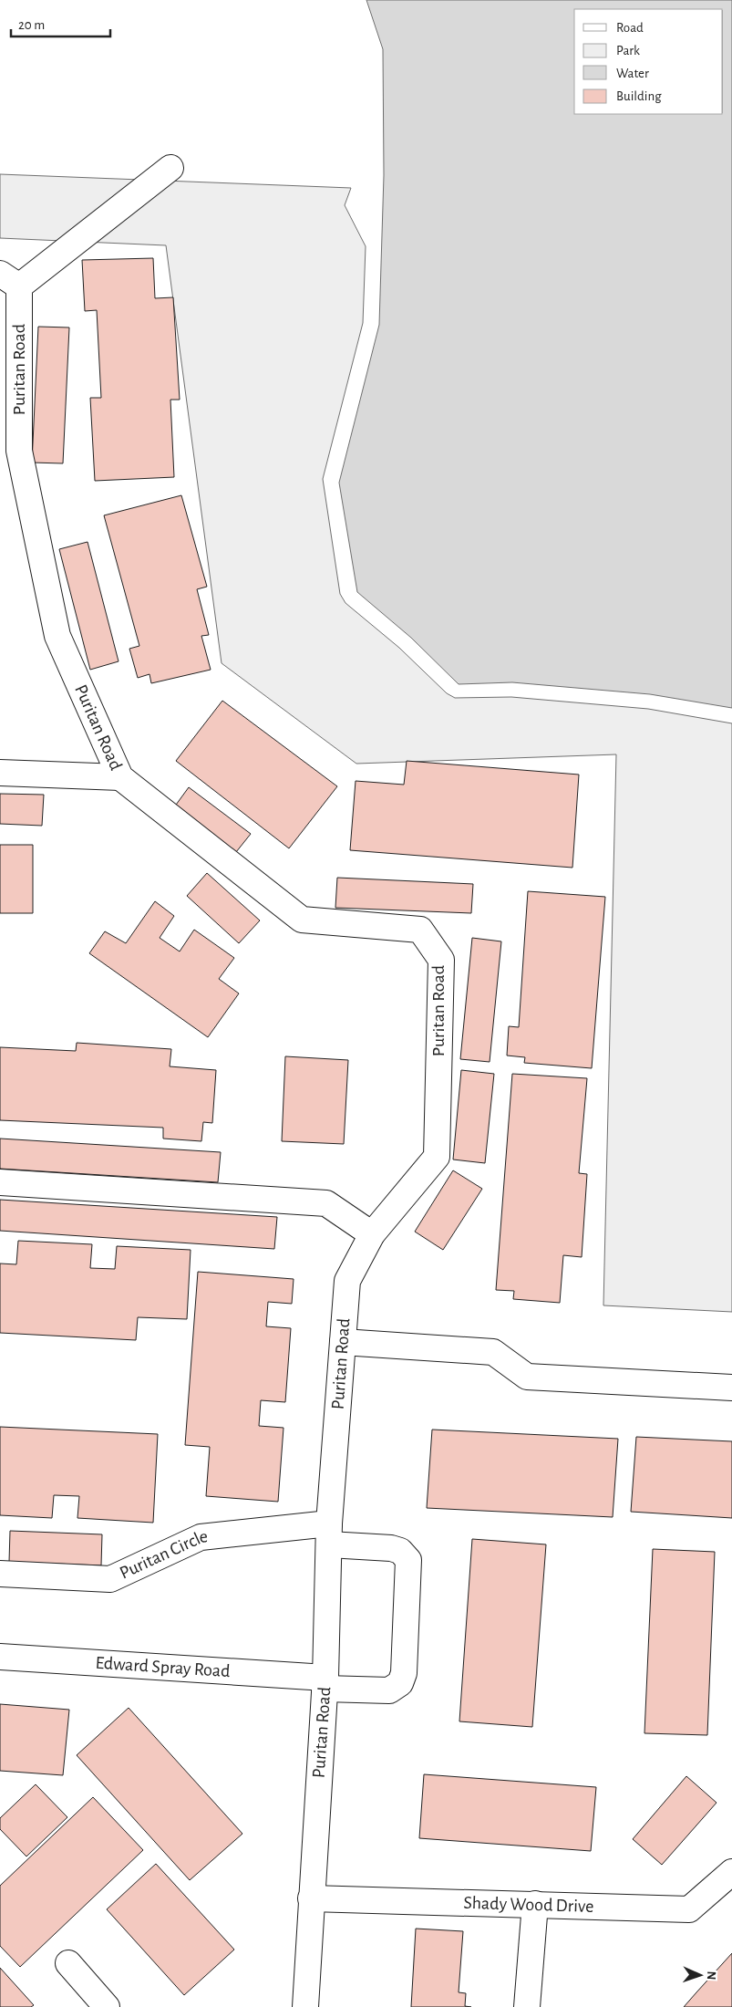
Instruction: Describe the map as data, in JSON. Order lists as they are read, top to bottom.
{
  "streets": {
    "street": [
      "Puritan Road",
      "Puritan Circle",
      "Edward Spray Road",
      "Shady Wood Drive"
    ]
  },
  "crossings": [
    ["Puritan Road", "Puritan Circle"],
    ["Puritan Road", "Edward Spray Road"],
    ["Puritan Road", "Shady Wood Drive"],
    ["Puritan Circle", "Edward Spray Road"]
  ],
  "legend": [
    "Road",
    "Park",
    "Water",
    "Building"
  ],
  "scale_bar": "20 m",
  "north": "right"
}
